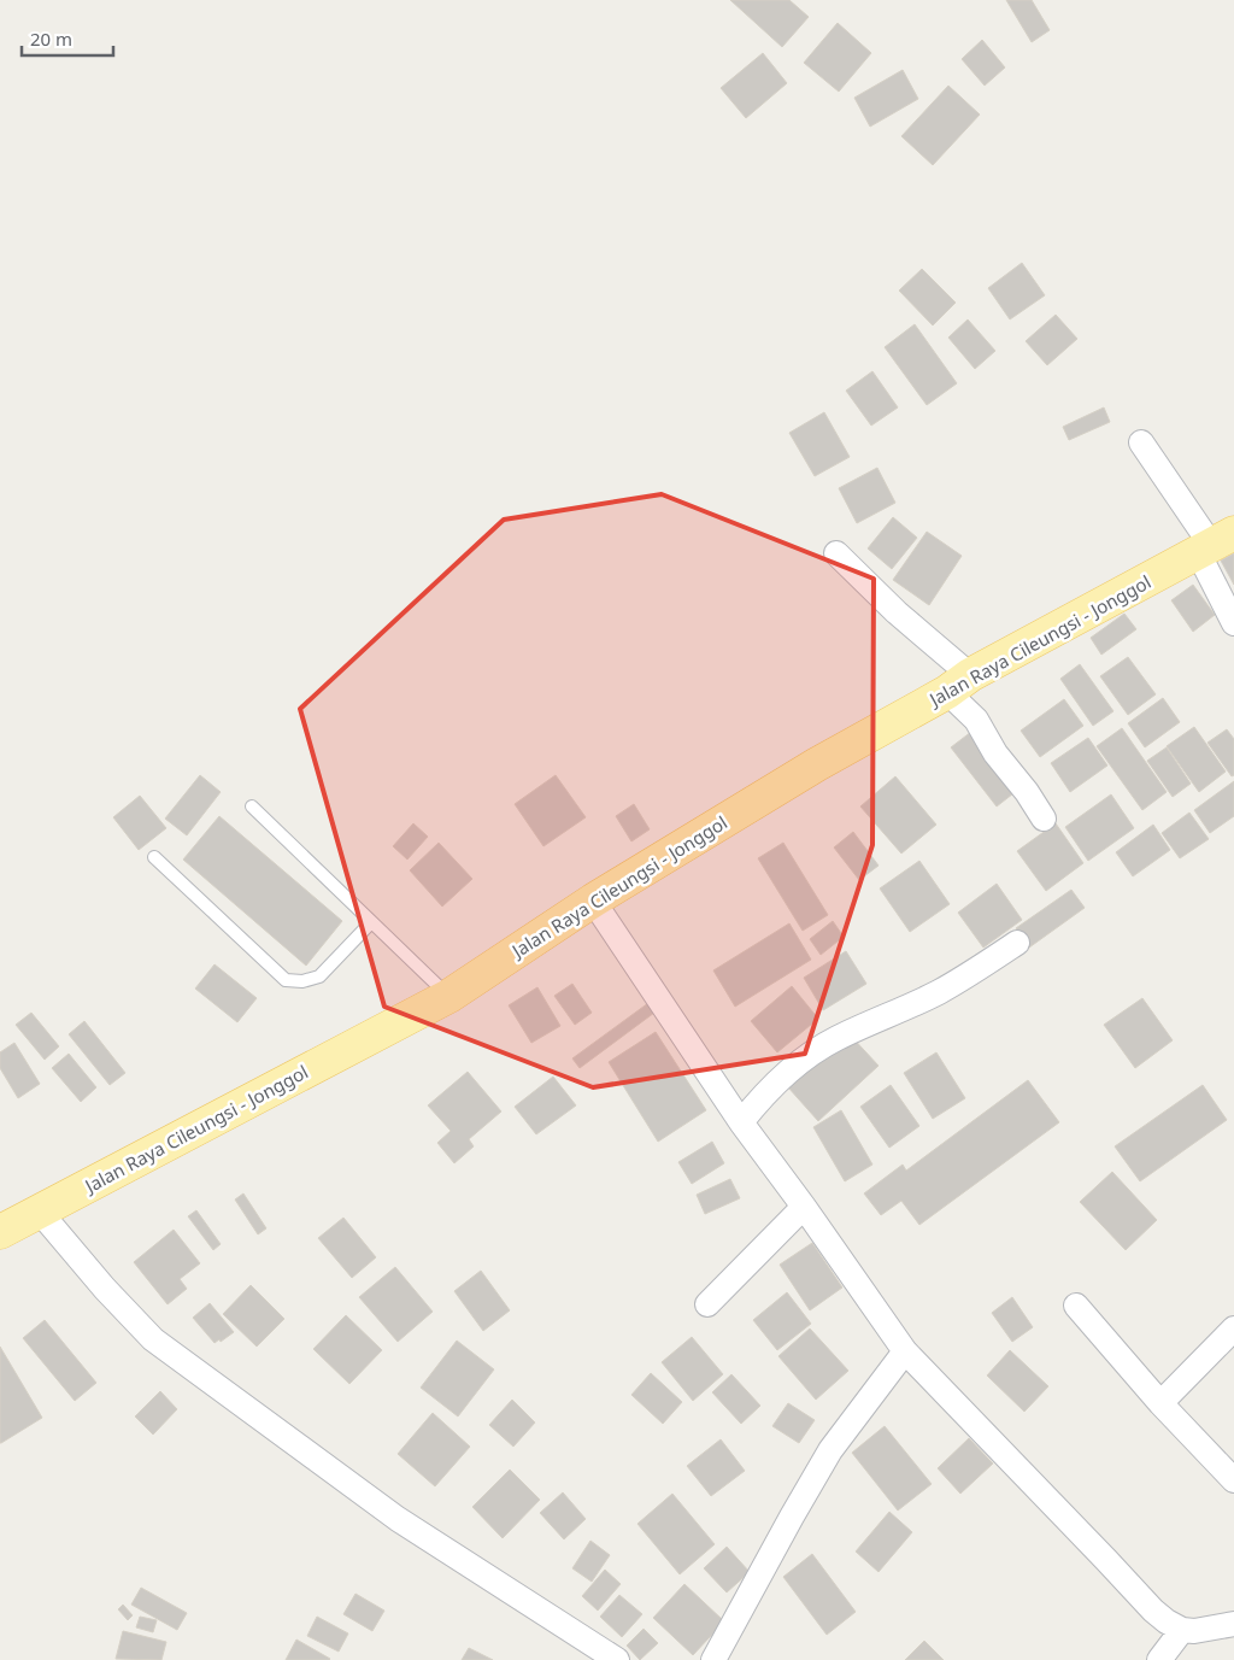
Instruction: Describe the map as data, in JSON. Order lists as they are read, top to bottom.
{
  "streets": {
    "main road": ["Jalan Raya Cileungsi - Jonggol"]
  },
  "scale_bar": "20 m"
}
